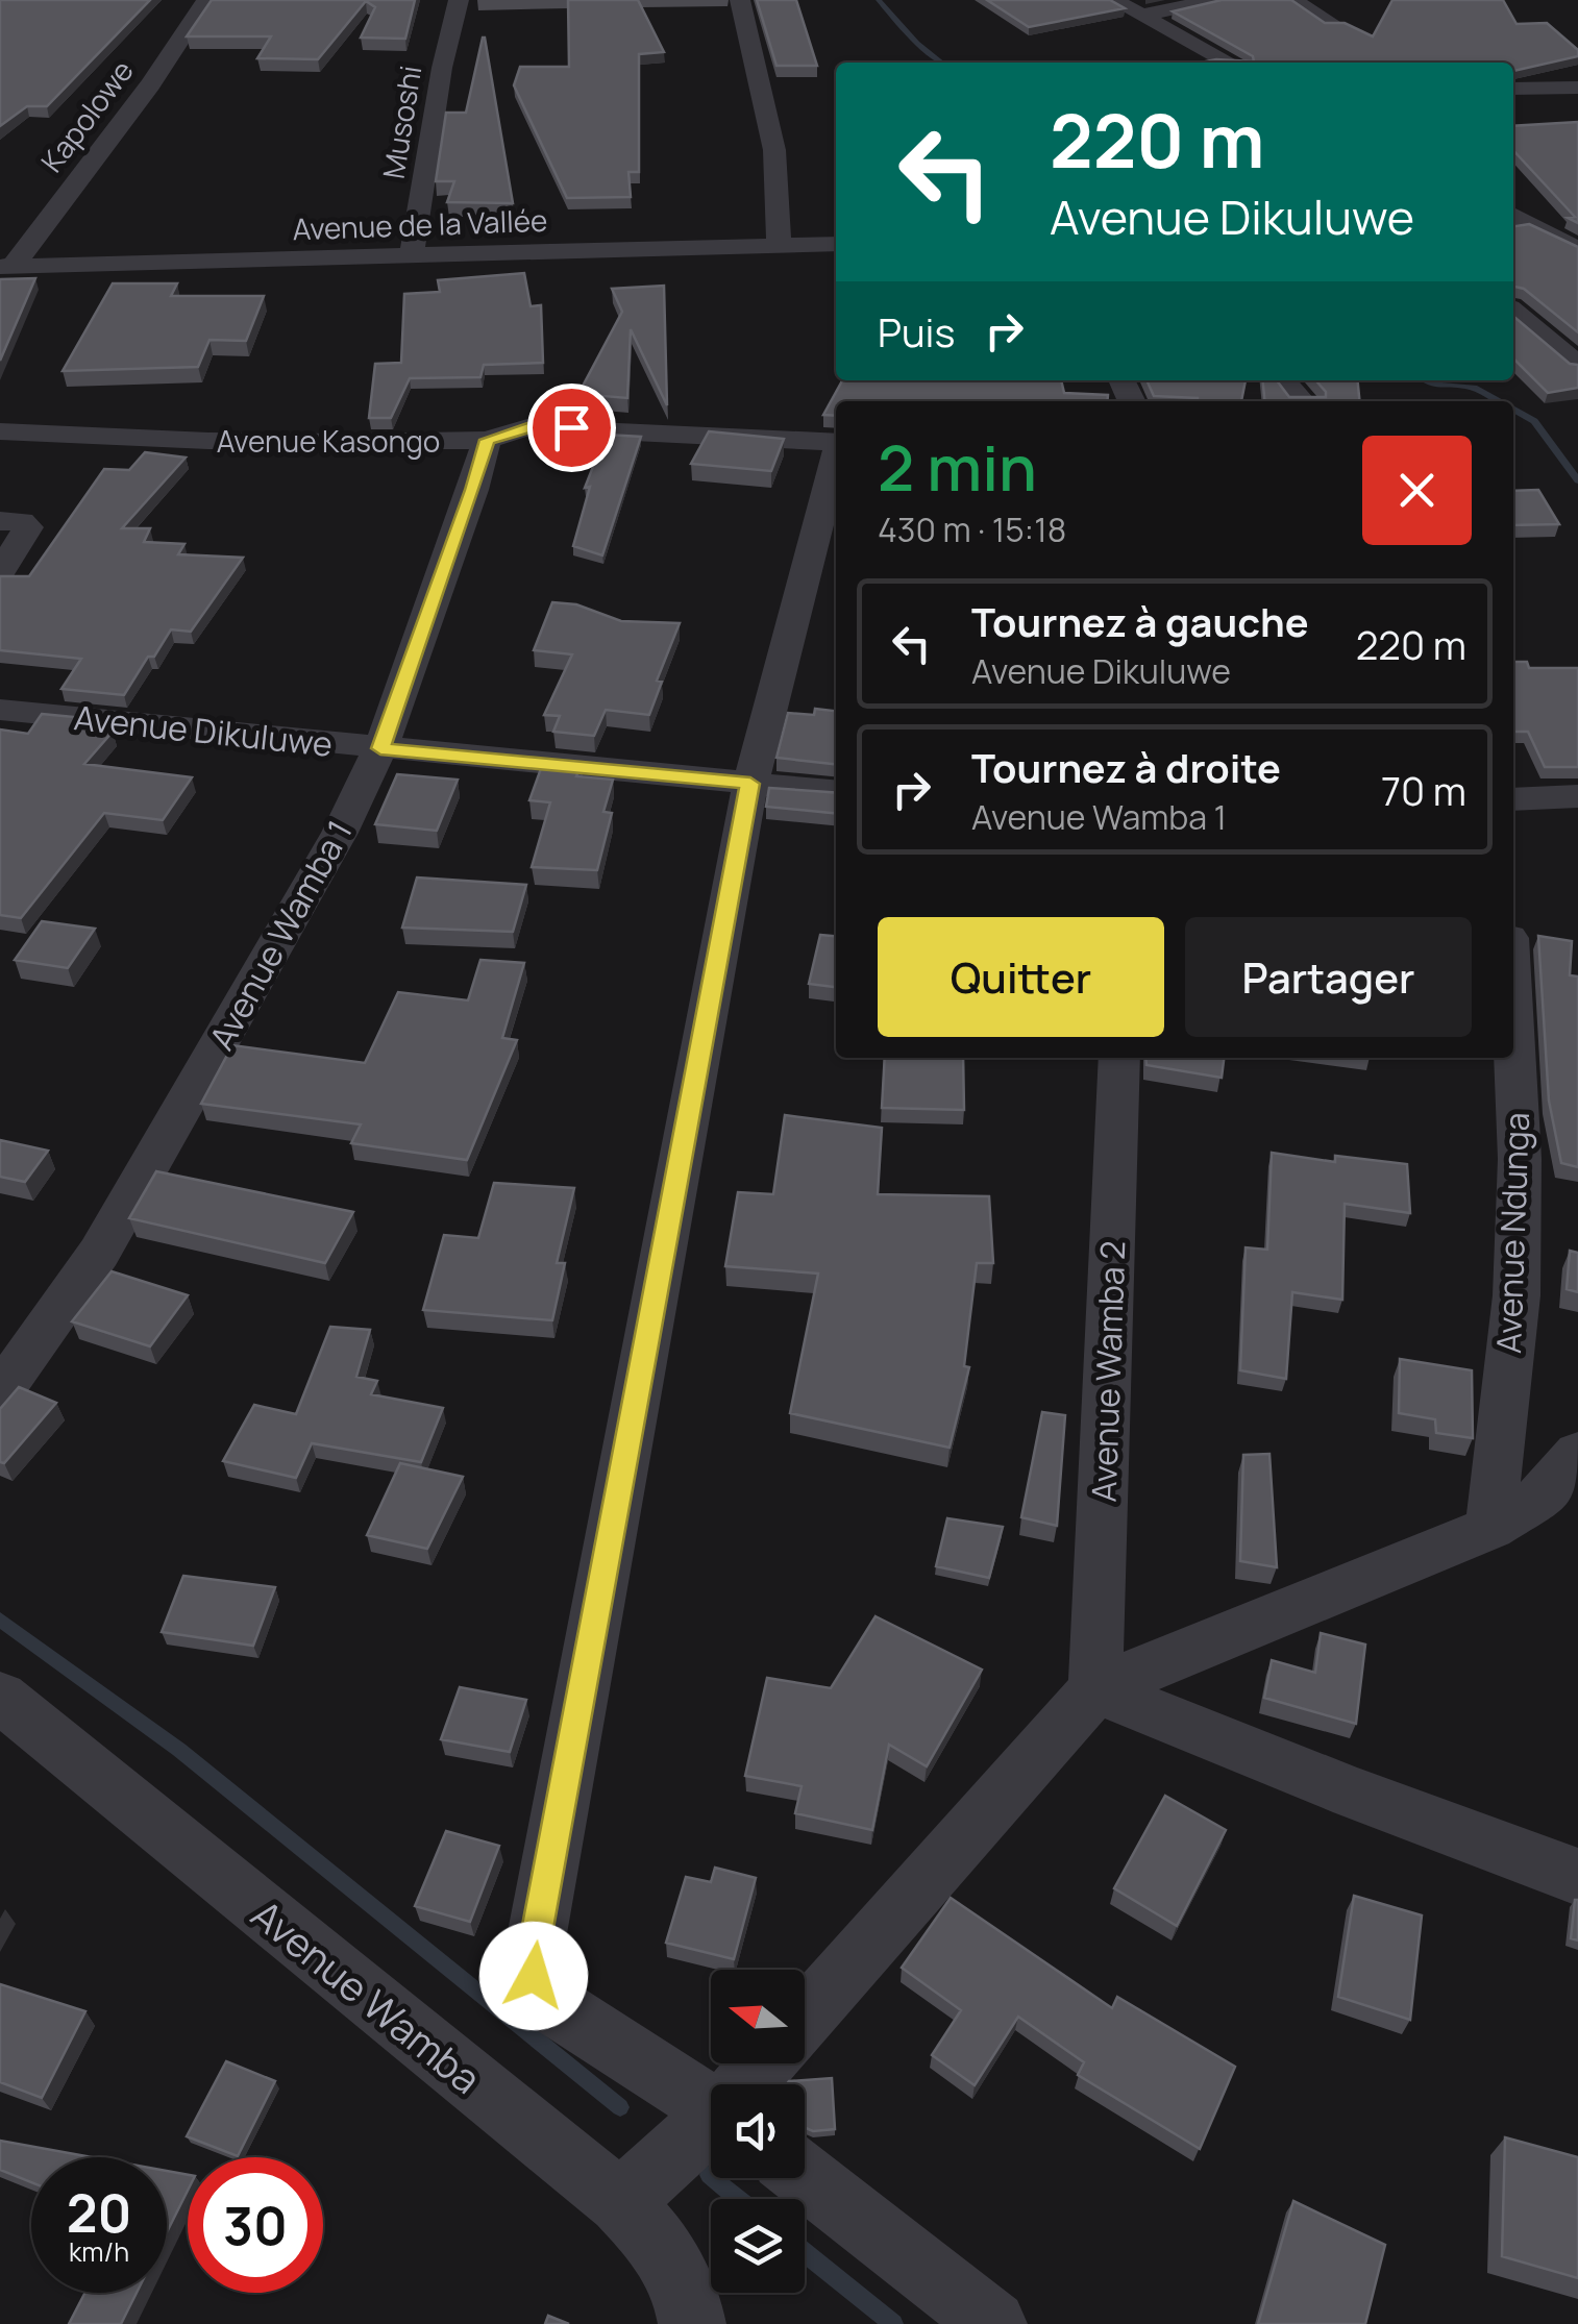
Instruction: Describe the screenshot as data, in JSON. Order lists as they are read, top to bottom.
{
  "streets": {
    "street": [
      "Kapolowe",
      "Musoshi",
      "Avenue de la Vallée",
      "Avenue Kasongo",
      "Avenue Dikuluwe",
      "Avenue Wamba 1",
      "Avenue Ndunga",
      "Avenue Wamba 2",
      "Avenue Wamba"
    ]
  },
  "crossings": [
    ["Kapolowe", "Avenue de la Vallée"],
    ["Musoshi", "Avenue de la Vallée"],
    ["Avenue Kasongo", "Avenue Wamba 1"],
    ["Avenue Dikuluwe", "Avenue Wamba 1"]
  ],
  "north": "left",
  "page": {
    "turn": ["220 m", "Avenue Dikuluwe"],
    "then": "Puis",
    "heading": ["2 min", "430 m · 15:18"],
    "list": [
      {
        "name": "Tournez à gauche",
        "note": "Avenue Dikuluwe",
        "value": "220 m"
      },
      {
        "name": "Tournez à droite",
        "note": "Avenue Wamba 1",
        "value": "70 m"
      }
    ],
    "buttons": ["Quitter", "Partager"],
    "speed": "20 km/h",
    "limit": "30"
  }
}
